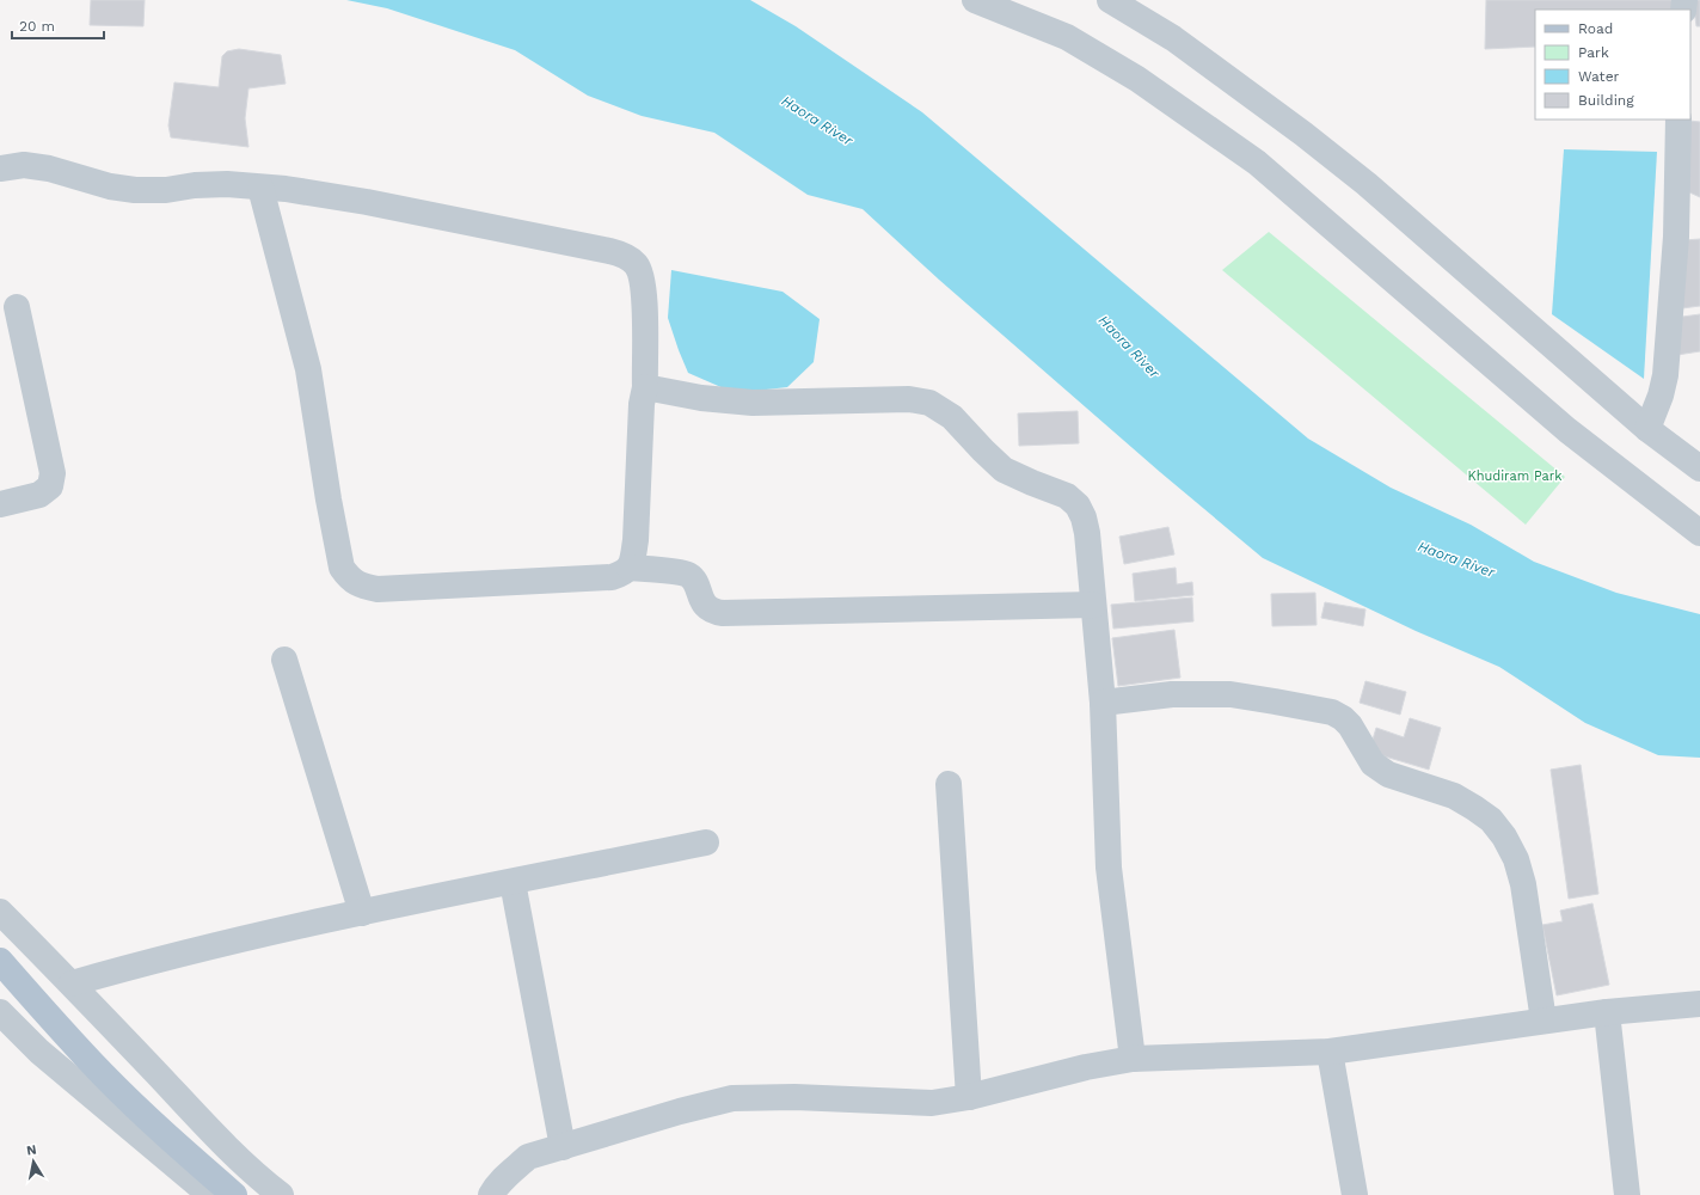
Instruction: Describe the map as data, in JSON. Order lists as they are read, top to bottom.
{
  "water": ["Haora River"],
  "parks": ["Khudiram Park"],
  "legend": [
    "Road",
    "Park",
    "Water",
    "Building"
  ],
  "scale_bar": "20 m",
  "north": "top"
}
